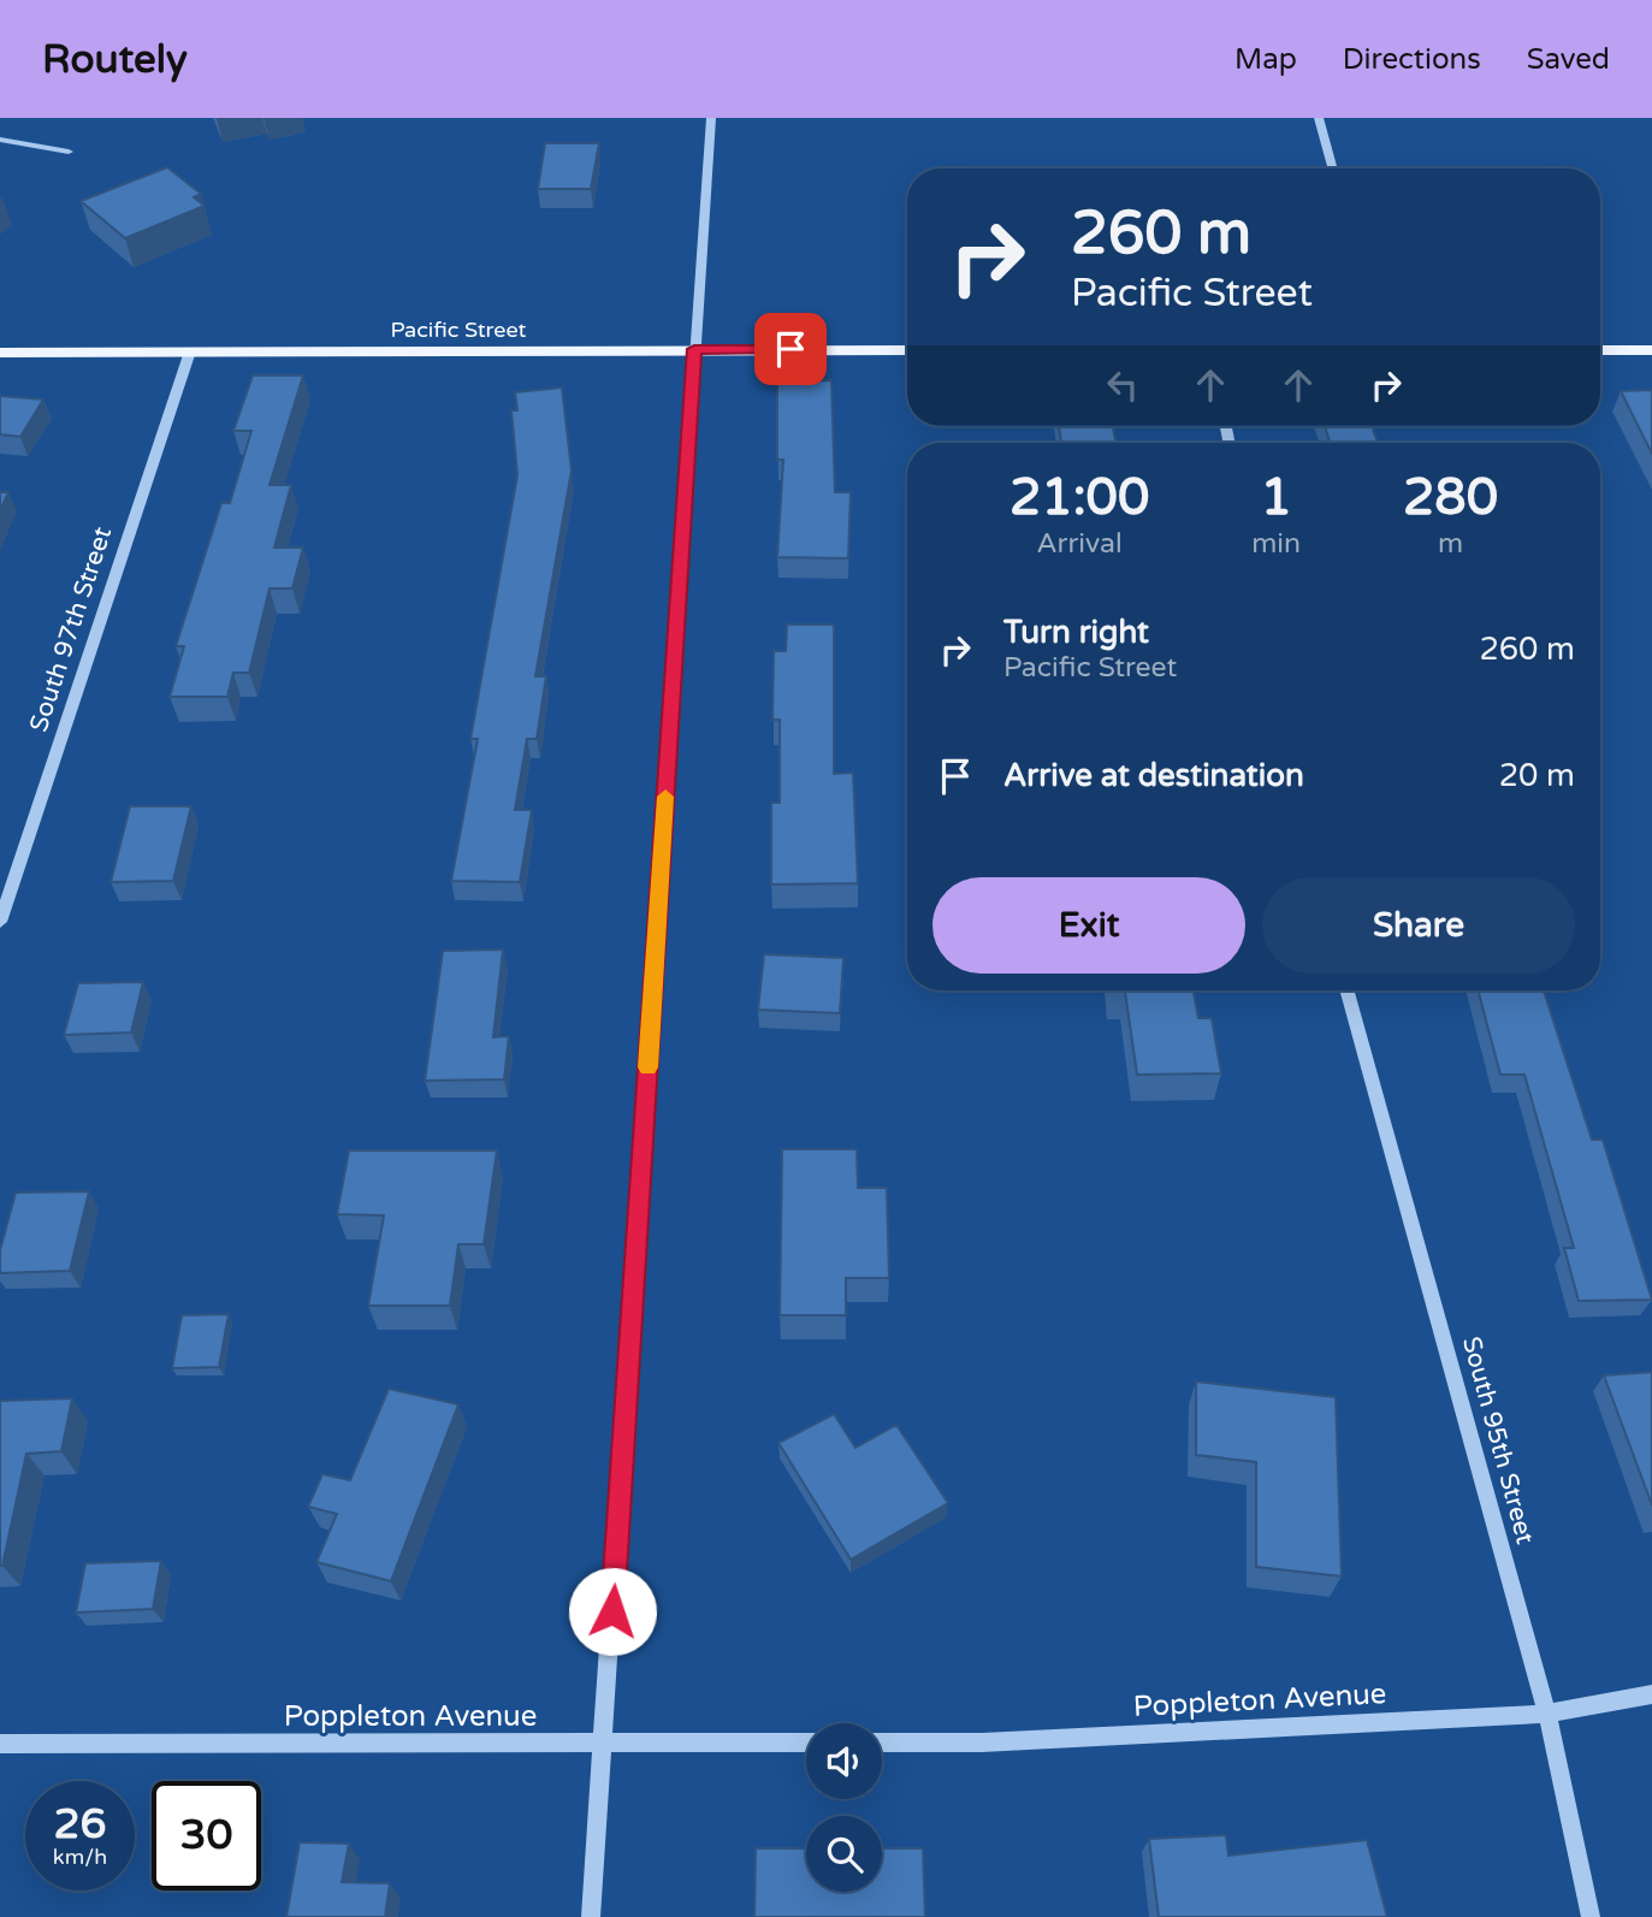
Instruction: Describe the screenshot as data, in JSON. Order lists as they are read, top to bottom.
{
  "streets": {
    "main road": ["Pacific Street"],
    "street": ["South 97th Street", "South 95th Street", "Poppleton Avenue"]
  },
  "crossings": [
    ["Pacific Street", "South 97th Street"],
    ["South 95th Street", "Poppleton Avenue"]
  ],
  "page": {
    "header": "Routely",
    "nav": ["Map", "Directions", "Saved"],
    "turn": ["260 m", "Pacific Street"],
    "eta": [
      "21:00",
      "Arrival",
      "1",
      "min",
      "280",
      "m"
    ],
    "list": [
      {
        "name": "Turn right",
        "note": "Pacific Street",
        "value": "260 m"
      },
      {
        "name": "Arrive at destination",
        "value": "20 m"
      }
    ],
    "buttons": ["Exit", "Share"],
    "speed": "26 km/h",
    "limit": "30"
  }
}
